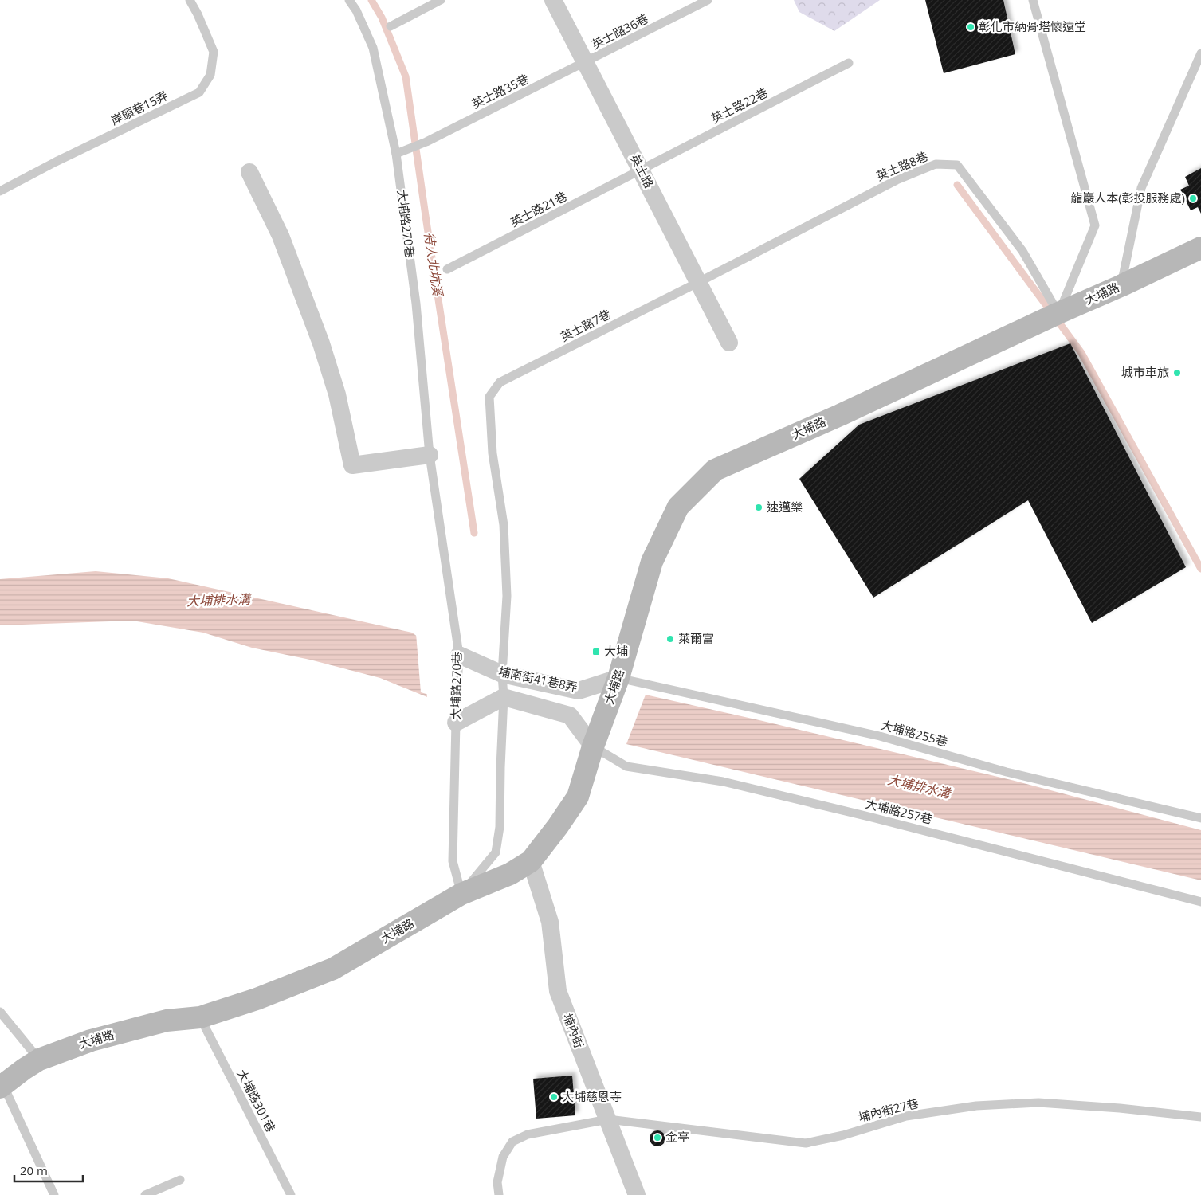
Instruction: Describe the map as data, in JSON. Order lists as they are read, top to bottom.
{
  "streets": {
    "main road": ["大埔路"],
    "street": ["英士路", "埔南街41巷8弄", "埔內街"],
    "lane": [
      "英士路36巷",
      "英士路35巷",
      "英士路22巷",
      "岸頭巷15弄",
      "英士路8巷",
      "英士路21巷",
      "大埔路270巷",
      "英士路7巷",
      "大埔路255巷",
      "大埔路257巷",
      "大埔路301巷",
      "埔內街27巷"
    ]
  },
  "crossings": [
    ["英士路36巷", "英士路35巷"],
    ["英士路36巷", "英士路"],
    ["英士路35巷", "英士路"],
    ["英士路35巷", "大埔路270巷"],
    ["英士路22巷", "英士路"],
    ["英士路22巷", "英士路21巷"],
    ["英士路8巷", "英士路"],
    ["英士路8巷", "大埔路"],
    ["英士路8巷", "英士路7巷"],
    ["英士路", "英士路21巷"],
    ["英士路", "英士路7巷"],
    ["大埔路270巷", "大埔路"],
    ["大埔路270巷", "埔南街41巷8弄"],
    ["大埔路", "埔南街41巷8弄"],
    ["大埔路", "大埔路255巷"],
    ["大埔路", "大埔路257巷"],
    ["大埔路", "埔內街"],
    ["大埔路", "大埔路301巷"],
    ["英士路7巷", "埔南街41巷8弄"],
    ["埔南街41巷8弄", "大埔路255巷"],
    ["埔內街", "埔內街27巷"]
  ],
  "water": ["待人北坑溪", "大埔排水溝"],
  "places": {
    "other": [
      "彰化市納骨塔懷遠堂",
      "龍巖人本(彰投服務處)",
      "城市車旅",
      "速邁樂",
      "萊爾富",
      "大埔慈恩寺",
      "金亭"
    ],
    "transit": ["大埔"]
  },
  "scale_bar": "20 m"
}
